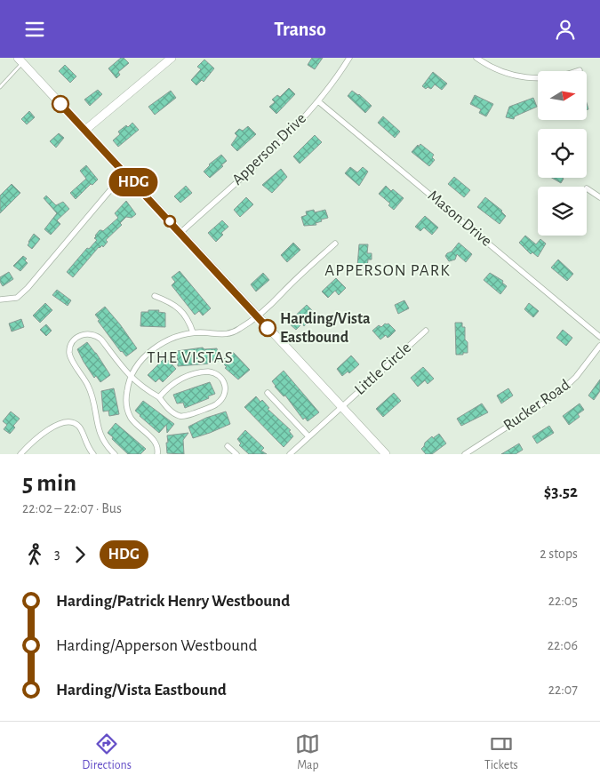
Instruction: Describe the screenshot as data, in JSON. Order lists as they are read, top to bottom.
{
  "streets": {
    "street": [
      "Apperson Drive",
      "Mason Drive",
      "Little Circle",
      "Rucker Road"
    ]
  },
  "crossings": [
    ["Apperson Drive", "Mason Drive"]
  ],
  "districts": ["APPERSON PARK", "THE VISTAS"],
  "places": ["Harding/Vista Eastbound"],
  "lines": ["bus line HDG"],
  "north": "right",
  "page": {
    "header": "Transo",
    "on_map": "HDG",
    "heading": ["5 min", "22:02 – 22:07 · Bus", "$3.52"],
    "legs": ["3", "HDG", "2 stops"],
    "list": [
      {
        "name": "Harding/Patrick Henry Westbound",
        "value": "22:05"
      },
      {
        "name": "Harding/Apperson Westbound",
        "value": "22:06"
      },
      {
        "name": "Harding/Vista Eastbound",
        "value": "22:07"
      }
    ],
    "tabs": ["Directions", "Map", "Tickets"]
  }
}
